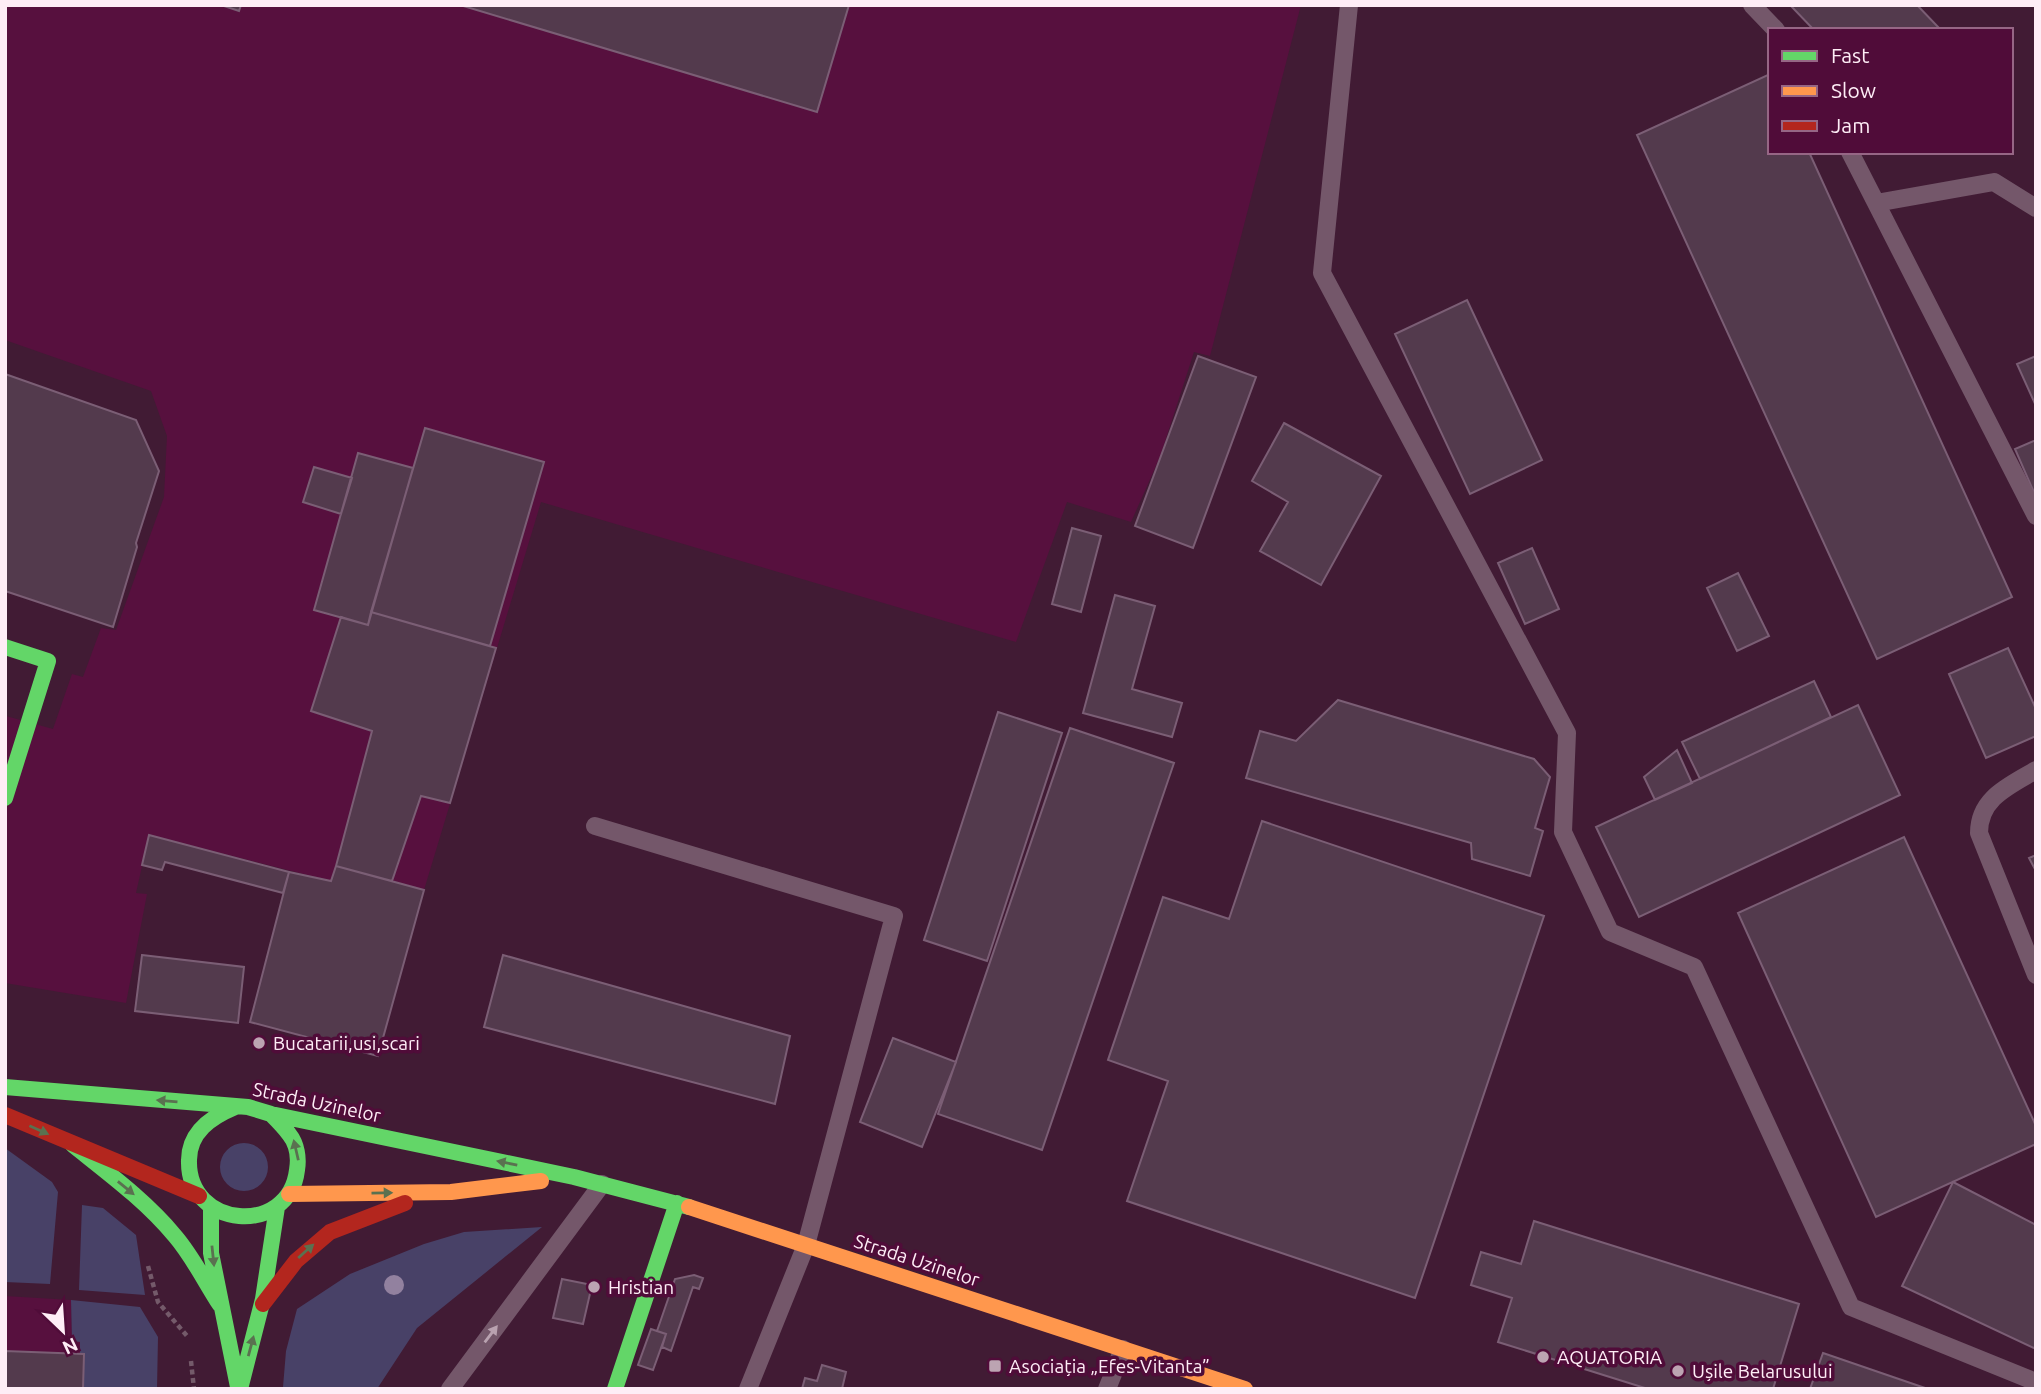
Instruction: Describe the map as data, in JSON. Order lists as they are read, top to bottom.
{
  "streets": {
    "main road": ["Strada Uzinelor"]
  },
  "places": {
    "other": [
      "Bucatarii,usi,scari",
      "Hristian",
      "AQUATORIA",
      "Ușile Belarusului"
    ],
    "transit": ["Asociația „Efes-Vitanta”"]
  },
  "legend": ["Fast", "Slow", "Jam"],
  "north": "bottom right"
}
